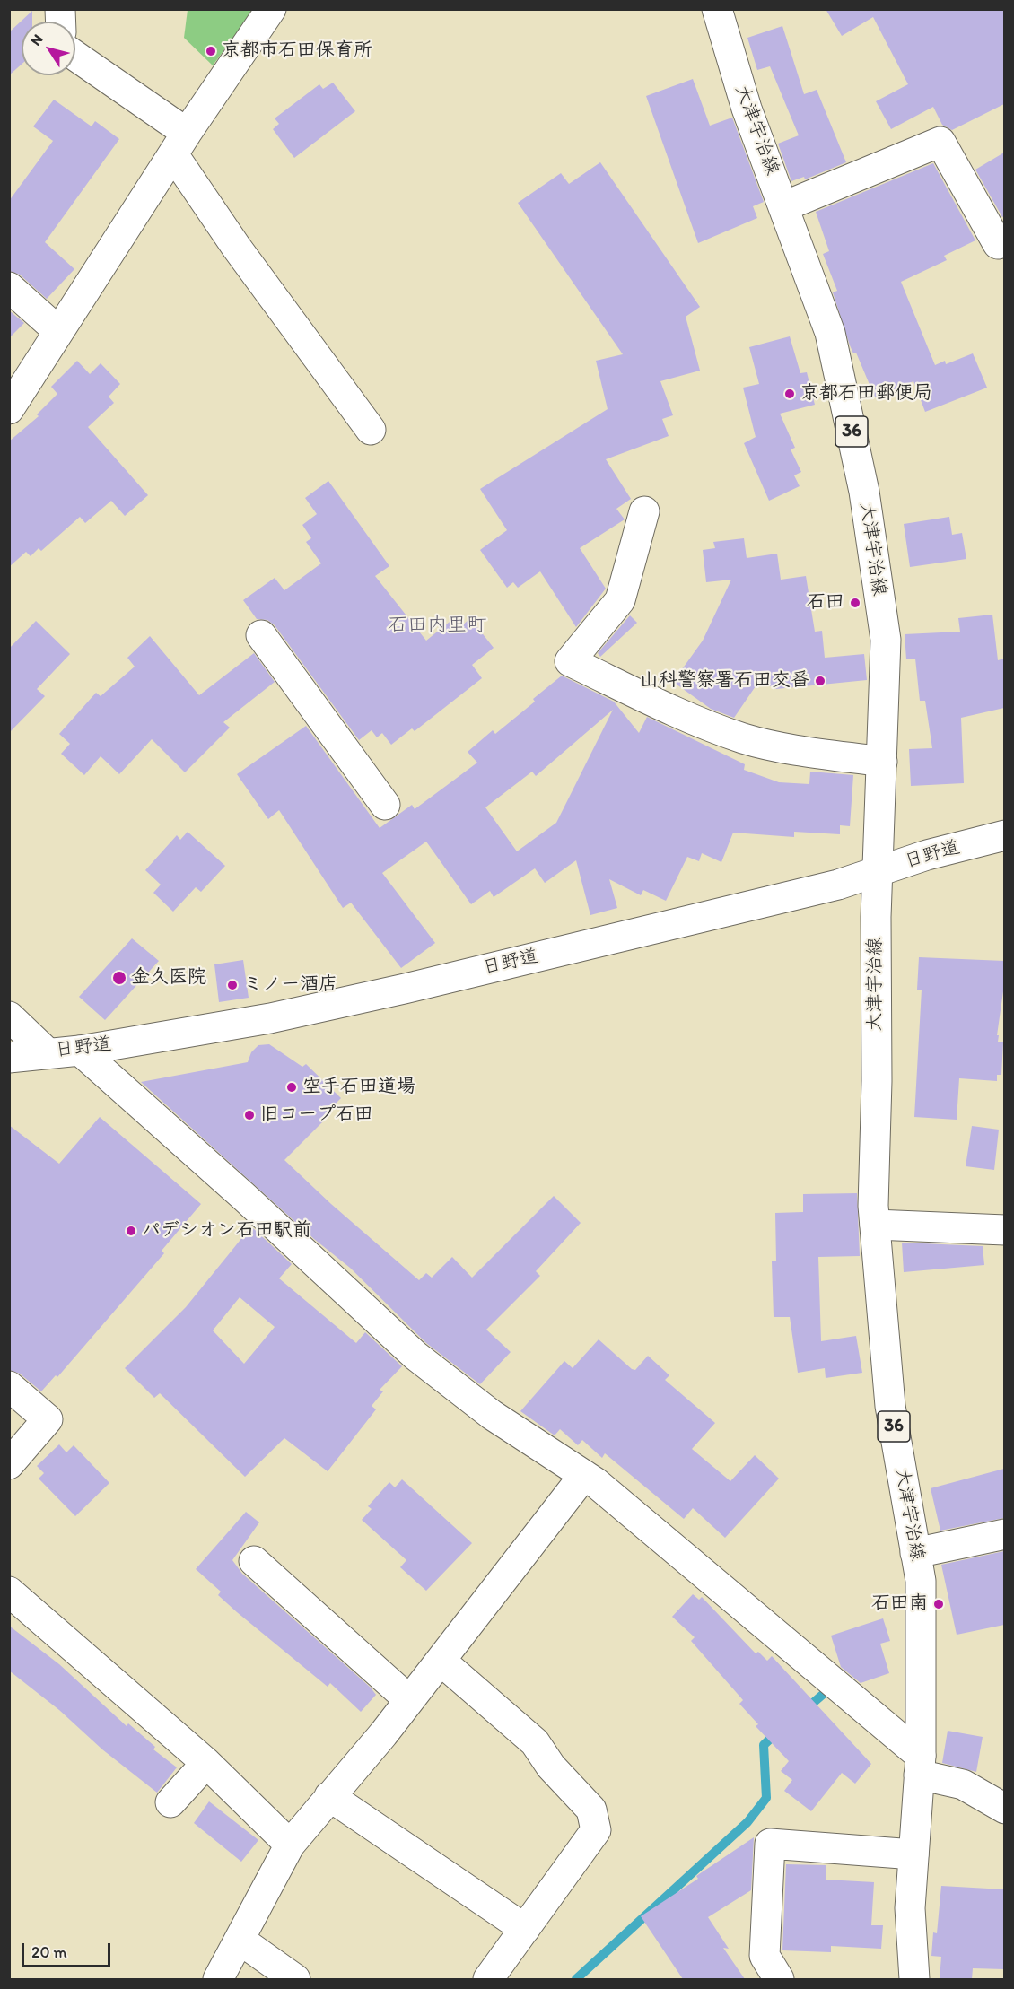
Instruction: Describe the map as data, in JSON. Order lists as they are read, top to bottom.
{
  "streets": {
    "street": ["大津宇治線", "36", "日野道"]
  },
  "crossings": [
    ["大津宇治線", "日野道"]
  ],
  "districts": ["石田内里町"],
  "places": [
    "京都市石田保育所",
    "京都石田郵便局",
    "石田",
    "山科警察署石田交番",
    "金久医院",
    "ミノー酒店",
    "空手石田道場",
    "旧コープ石田",
    "パデシオン石田駅前",
    "石田南"
  ],
  "scale_bar": "20 m",
  "north": "top left"
}
